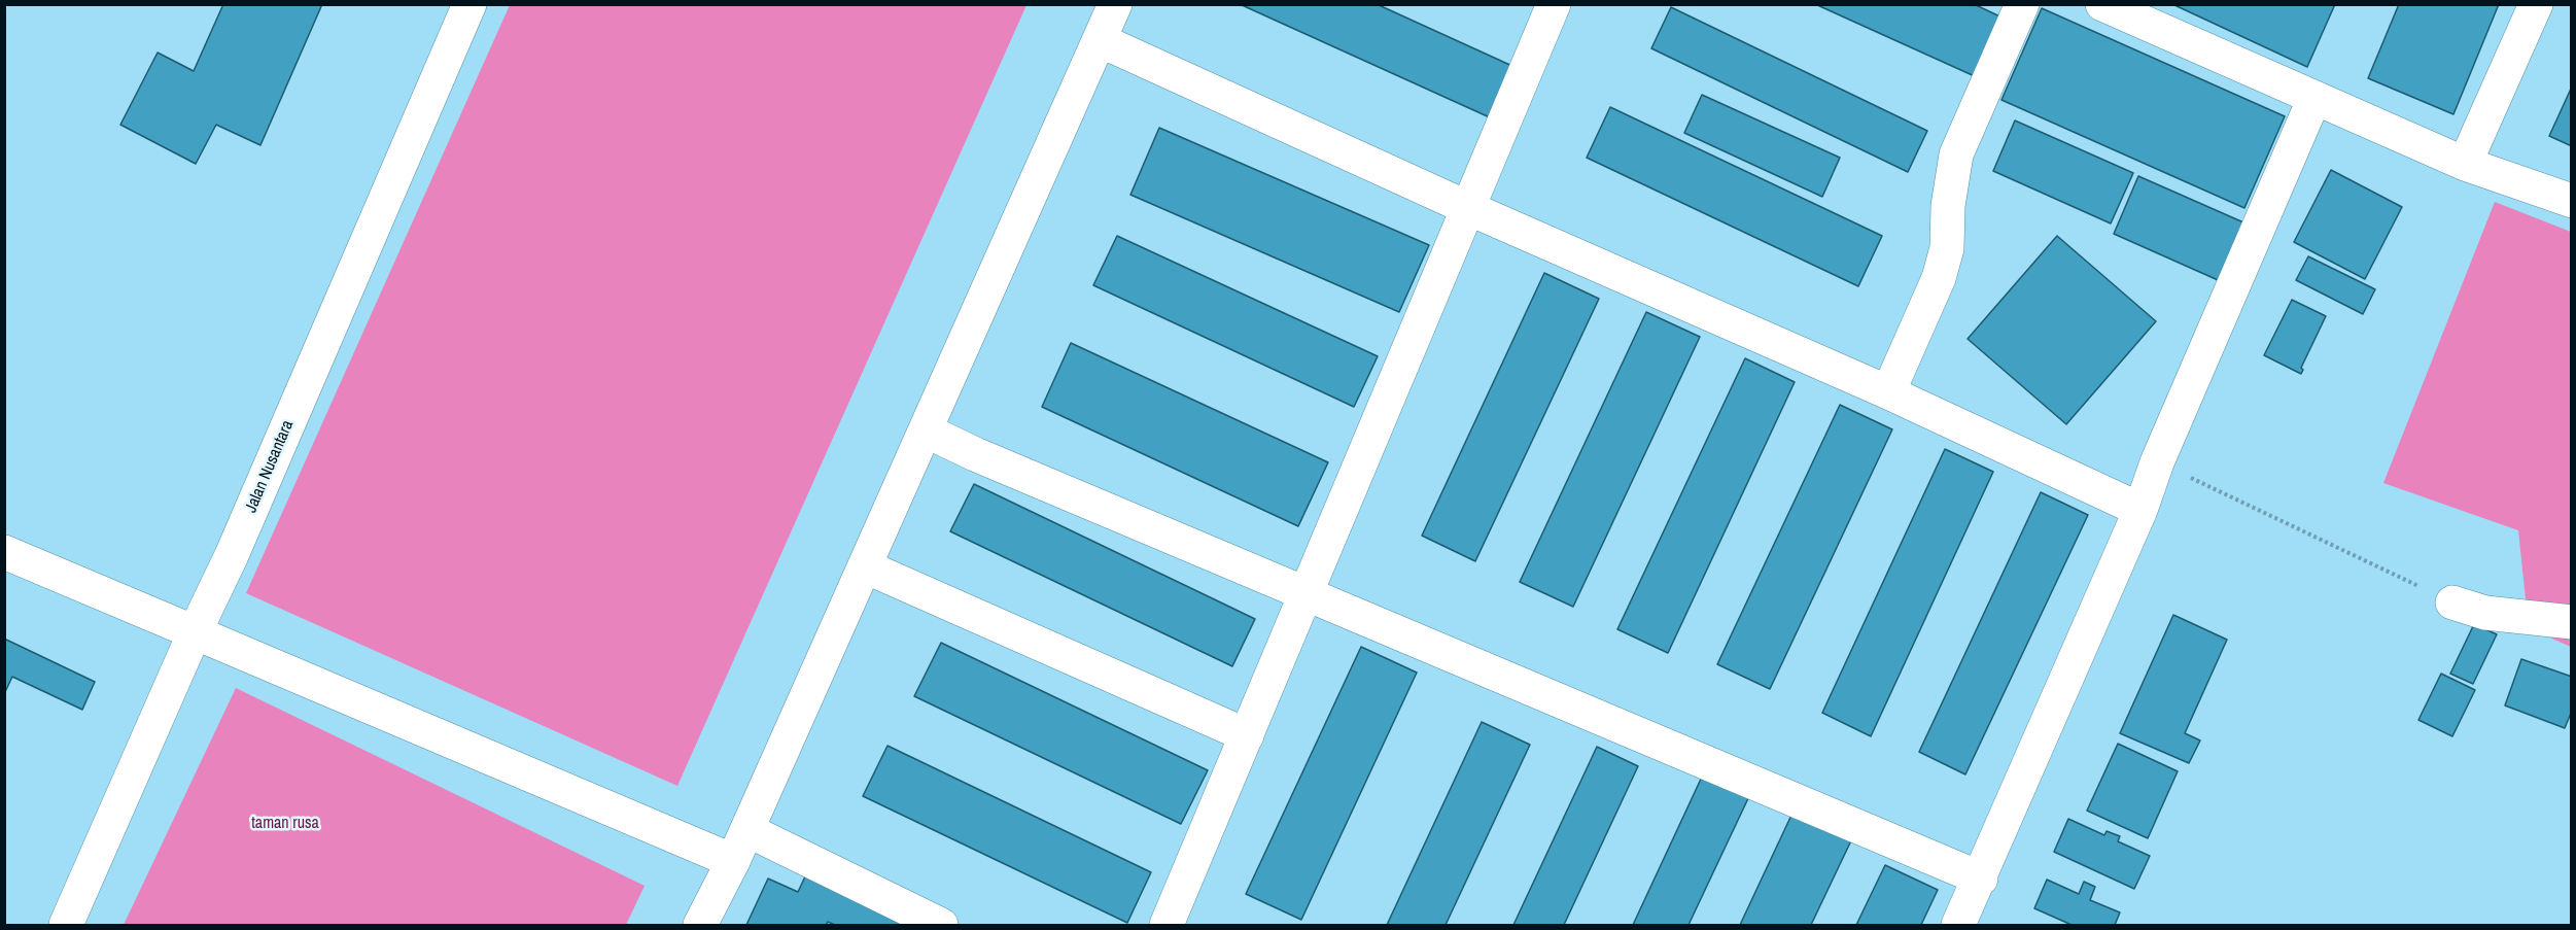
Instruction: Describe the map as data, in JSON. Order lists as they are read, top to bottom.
{
  "streets": {
    "street": ["Jalan Nusantara"]
  },
  "parks": ["taman rusa"]
}
